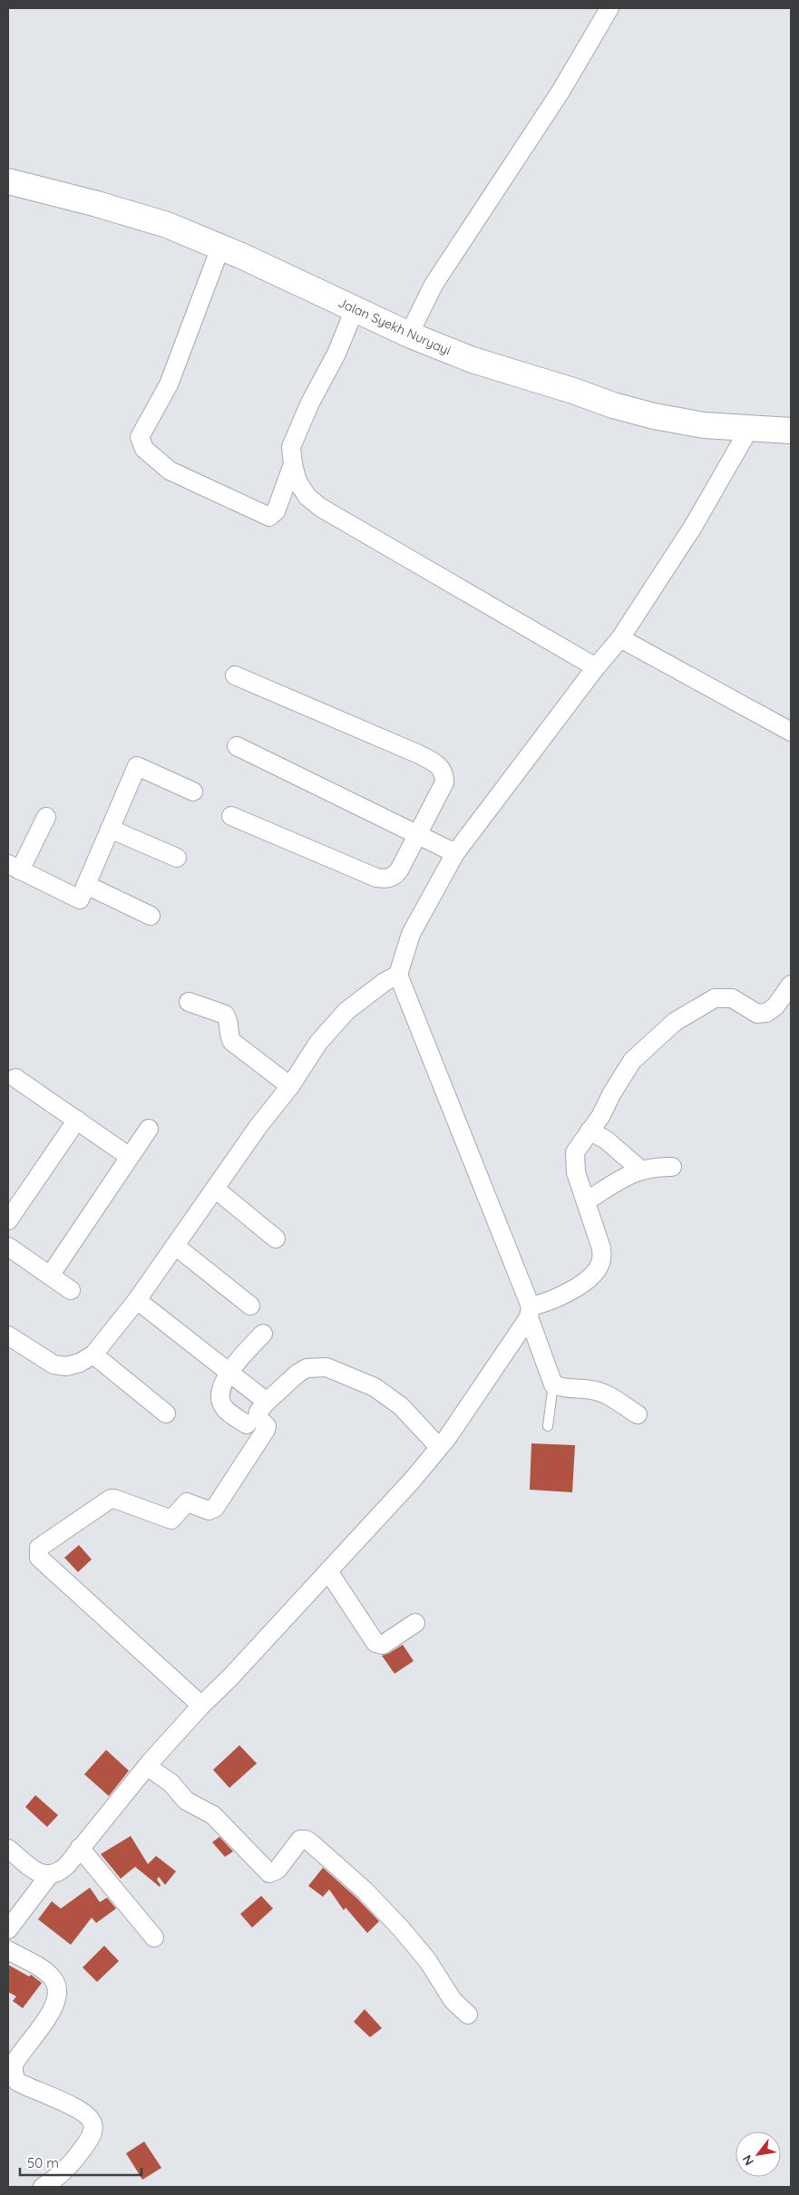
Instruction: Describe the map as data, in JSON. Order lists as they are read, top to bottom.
{
  "streets": {
    "main road": ["Jalan Syekh Nuryayi"]
  },
  "scale_bar": "50 m",
  "north": "bottom left"
}
